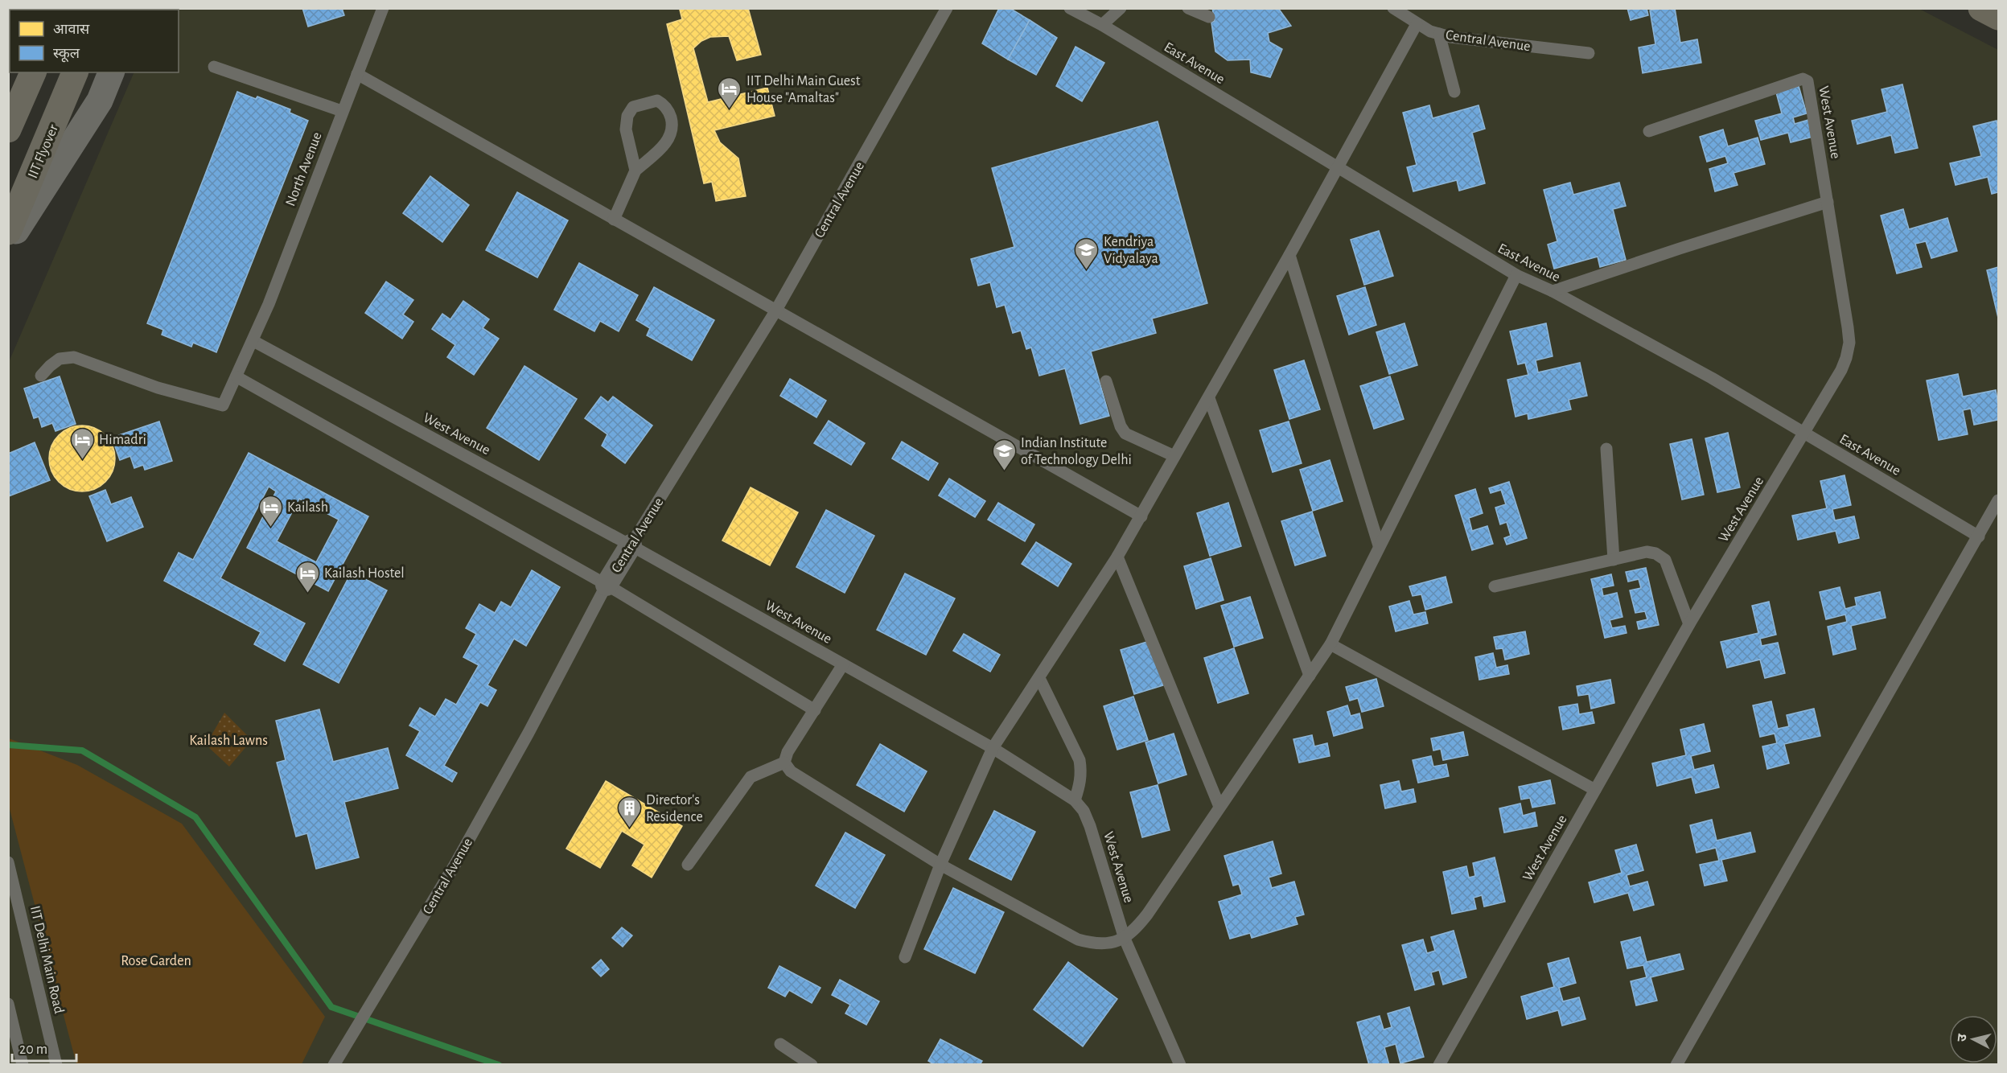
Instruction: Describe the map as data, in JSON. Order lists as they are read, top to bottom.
{
  "streets": {
    "main road": ["IIT Flyover"],
    "street": ["Central Avenue"],
    "lane": [
      "East Avenue",
      "West Avenue",
      "North Avenue",
      "IIT Delhi Main Road"
    ]
  },
  "crossings": [
    ["Central Avenue", "West Avenue"],
    ["East Avenue", "West Avenue"],
    ["West Avenue", "North Avenue"]
  ],
  "parks": ["Kailash Lawns", "Rose Garden"],
  "places": {
    "hotel": [
      "IIT Delhi Main Guest House \"Amaltas\"",
      "Himadri",
      "Kailash",
      "Kailash Hostel"
    ],
    "school or university": ["Kendriya Vidyalaya", "Indian Institute of Technology Delhi"],
    "building": ["Director's Residence"]
  },
  "legend": ["आवास", "स्कूल"],
  "scale_bar": "20 m",
  "north": "left"
}
